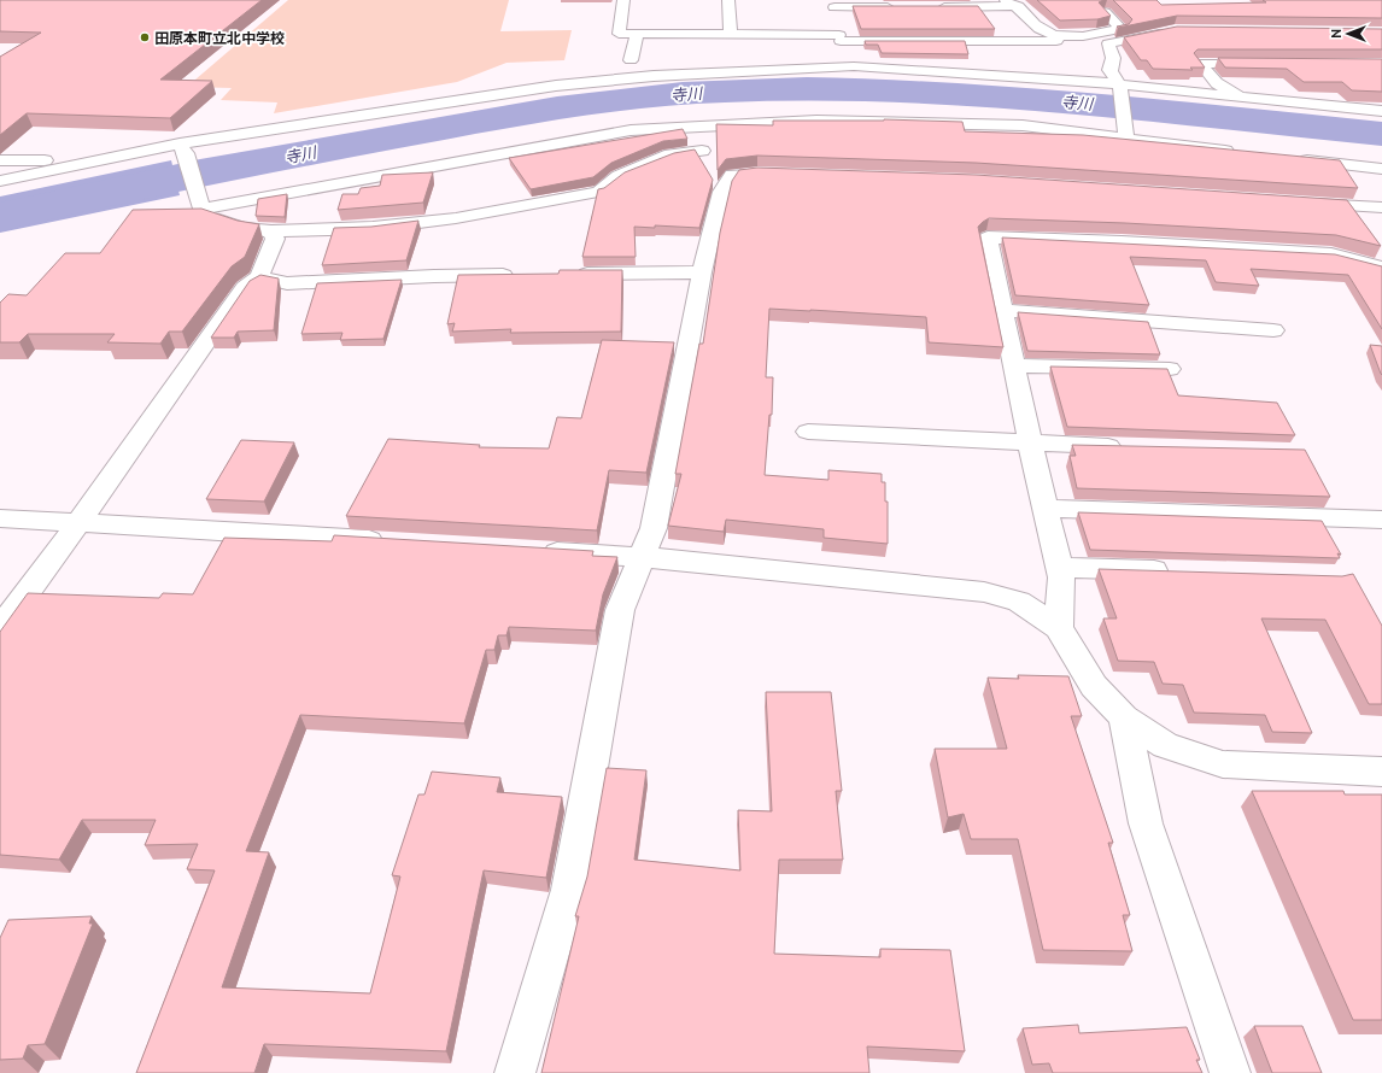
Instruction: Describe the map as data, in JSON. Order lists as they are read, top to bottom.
{
  "water": ["寺川"],
  "places": ["田原本町立北中学校"],
  "north": "left"
}
